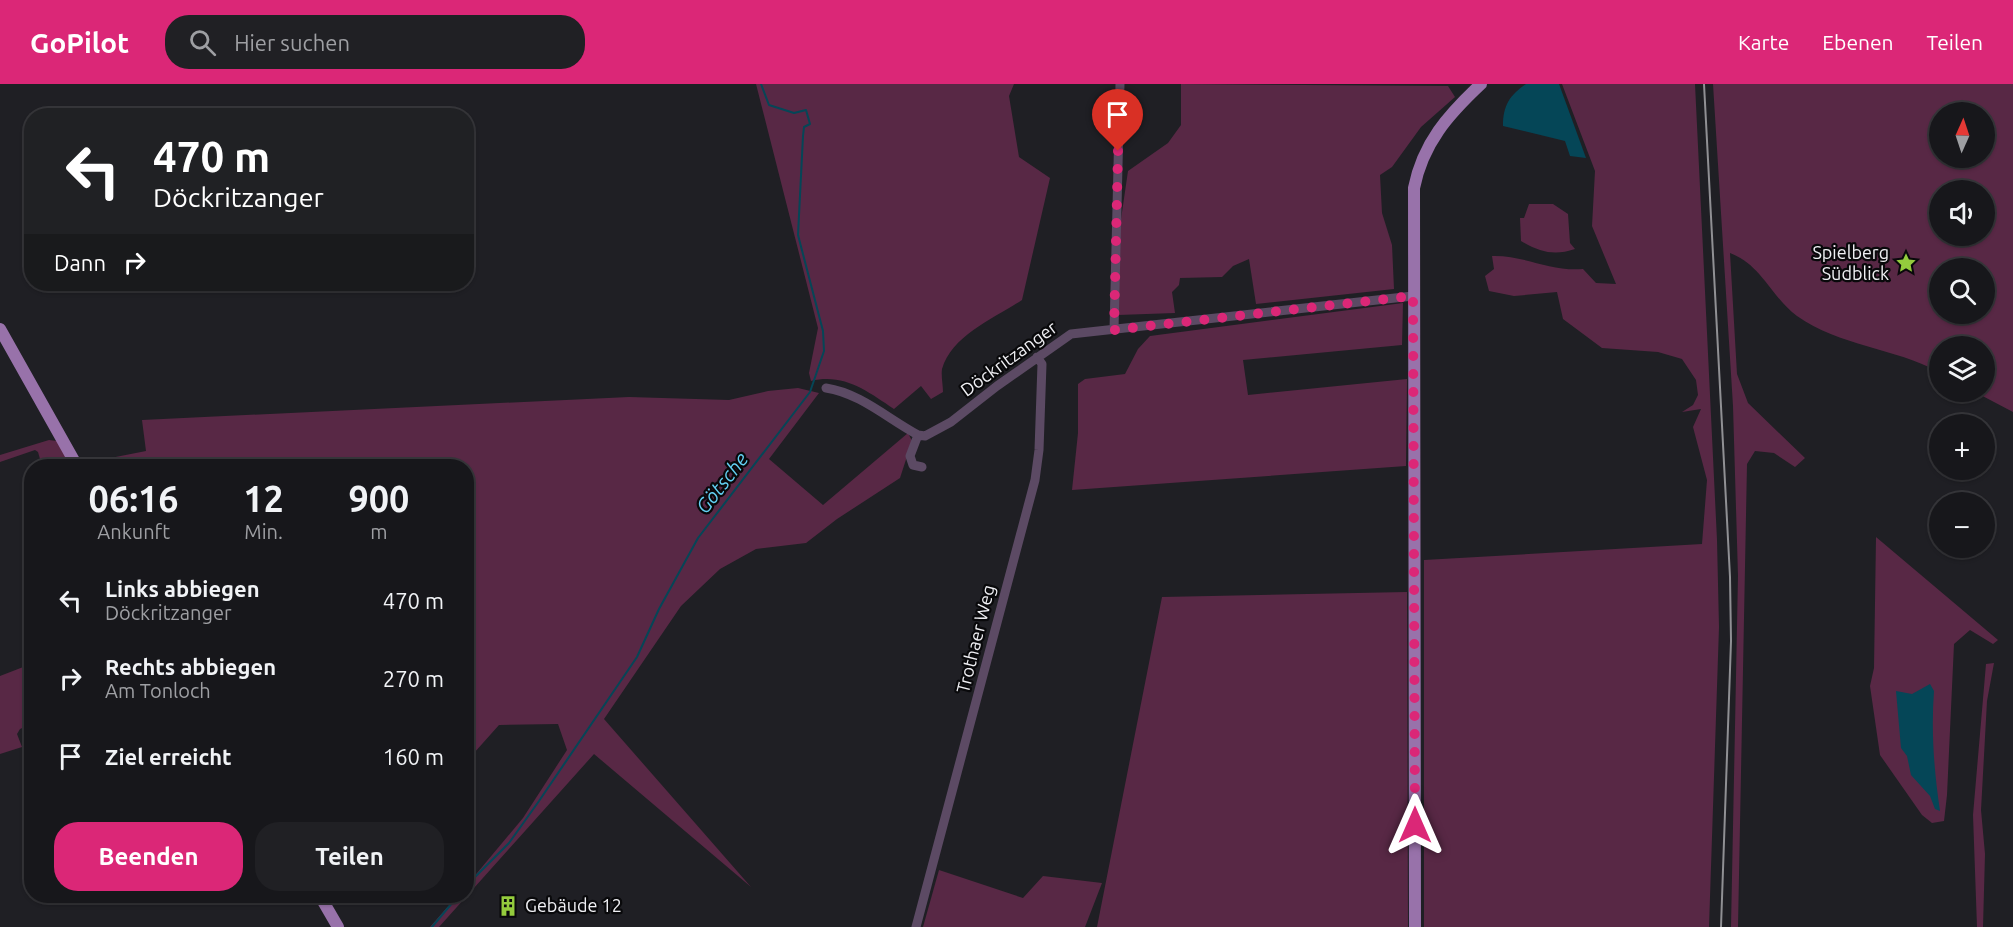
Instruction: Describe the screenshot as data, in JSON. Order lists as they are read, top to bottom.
{
  "streets": {
    "street": ["Döckritzanger", "Trothaer Weg"]
  },
  "crossings": [
    ["Döckritzanger", "Trothaer Weg"]
  ],
  "water": ["Götsche"],
  "places": {
    "place": ["Spielberg Südblick"],
    "building": ["Gebäude 12"]
  },
  "north": "top",
  "page": {
    "header": "GoPilot",
    "search": "Hier suchen",
    "nav": ["Karte", "Ebenen", "Teilen"],
    "map_buttons": ["+", "−"],
    "turn": ["470 m", "Döckritzanger"],
    "then": "Dann",
    "eta": [
      "06:16",
      "Ankunft",
      "12",
      "Min.",
      "900",
      "m"
    ],
    "list": [
      {
        "name": "Links abbiegen",
        "note": "Döckritzanger",
        "value": "470 m"
      },
      {
        "name": "Rechts abbiegen",
        "note": "Am Tonloch",
        "value": "270 m"
      },
      {
        "name": "Ziel erreicht",
        "value": "160 m"
      }
    ],
    "buttons": ["Beenden", "Teilen"]
  }
}
